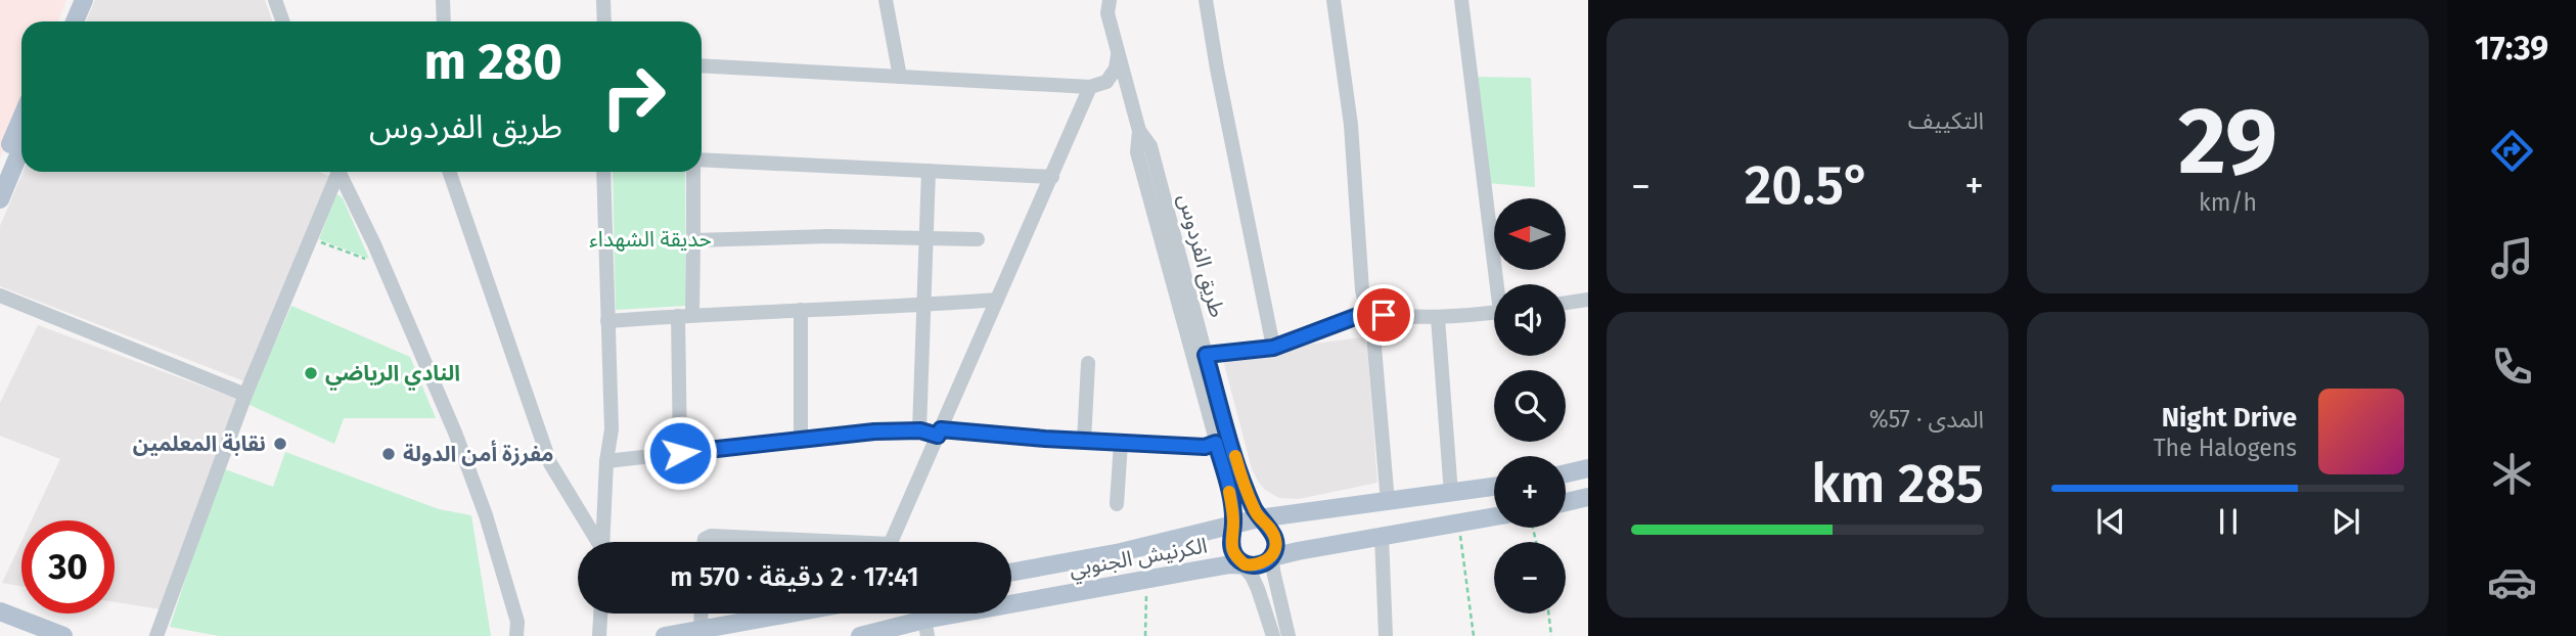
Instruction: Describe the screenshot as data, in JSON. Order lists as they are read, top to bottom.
{
  "streets": {
    "main road": ["الكرنيش الجنوبي"],
    "street": ["طريق الفردوس"]
  },
  "crossings": [
    ["طريق الفردوس", "الكرنيش الجنوبي"]
  ],
  "parks": ["حديقة الشهداء"],
  "places": ["النادي الرياضي", "نقابة المعلمين", "مفرزة أمن الدولة"],
  "north": "left",
  "page": {
    "tabs": "17:39",
    "tile": [
      ["29", "km/h"],
      "التكييف",
      ["المدى · 57%", "285 km"]
    ],
    "turn": ["280 m", "طريق الفردوس"],
    "heat": ["−", "20.5°", "+"],
    "map_buttons": ["+", "−"],
    "song": ["Night Drive", "The Halogens"],
    "limit": "30",
    "trip": "17:41 · 2 دقيقة · 570 m"
  }
}
